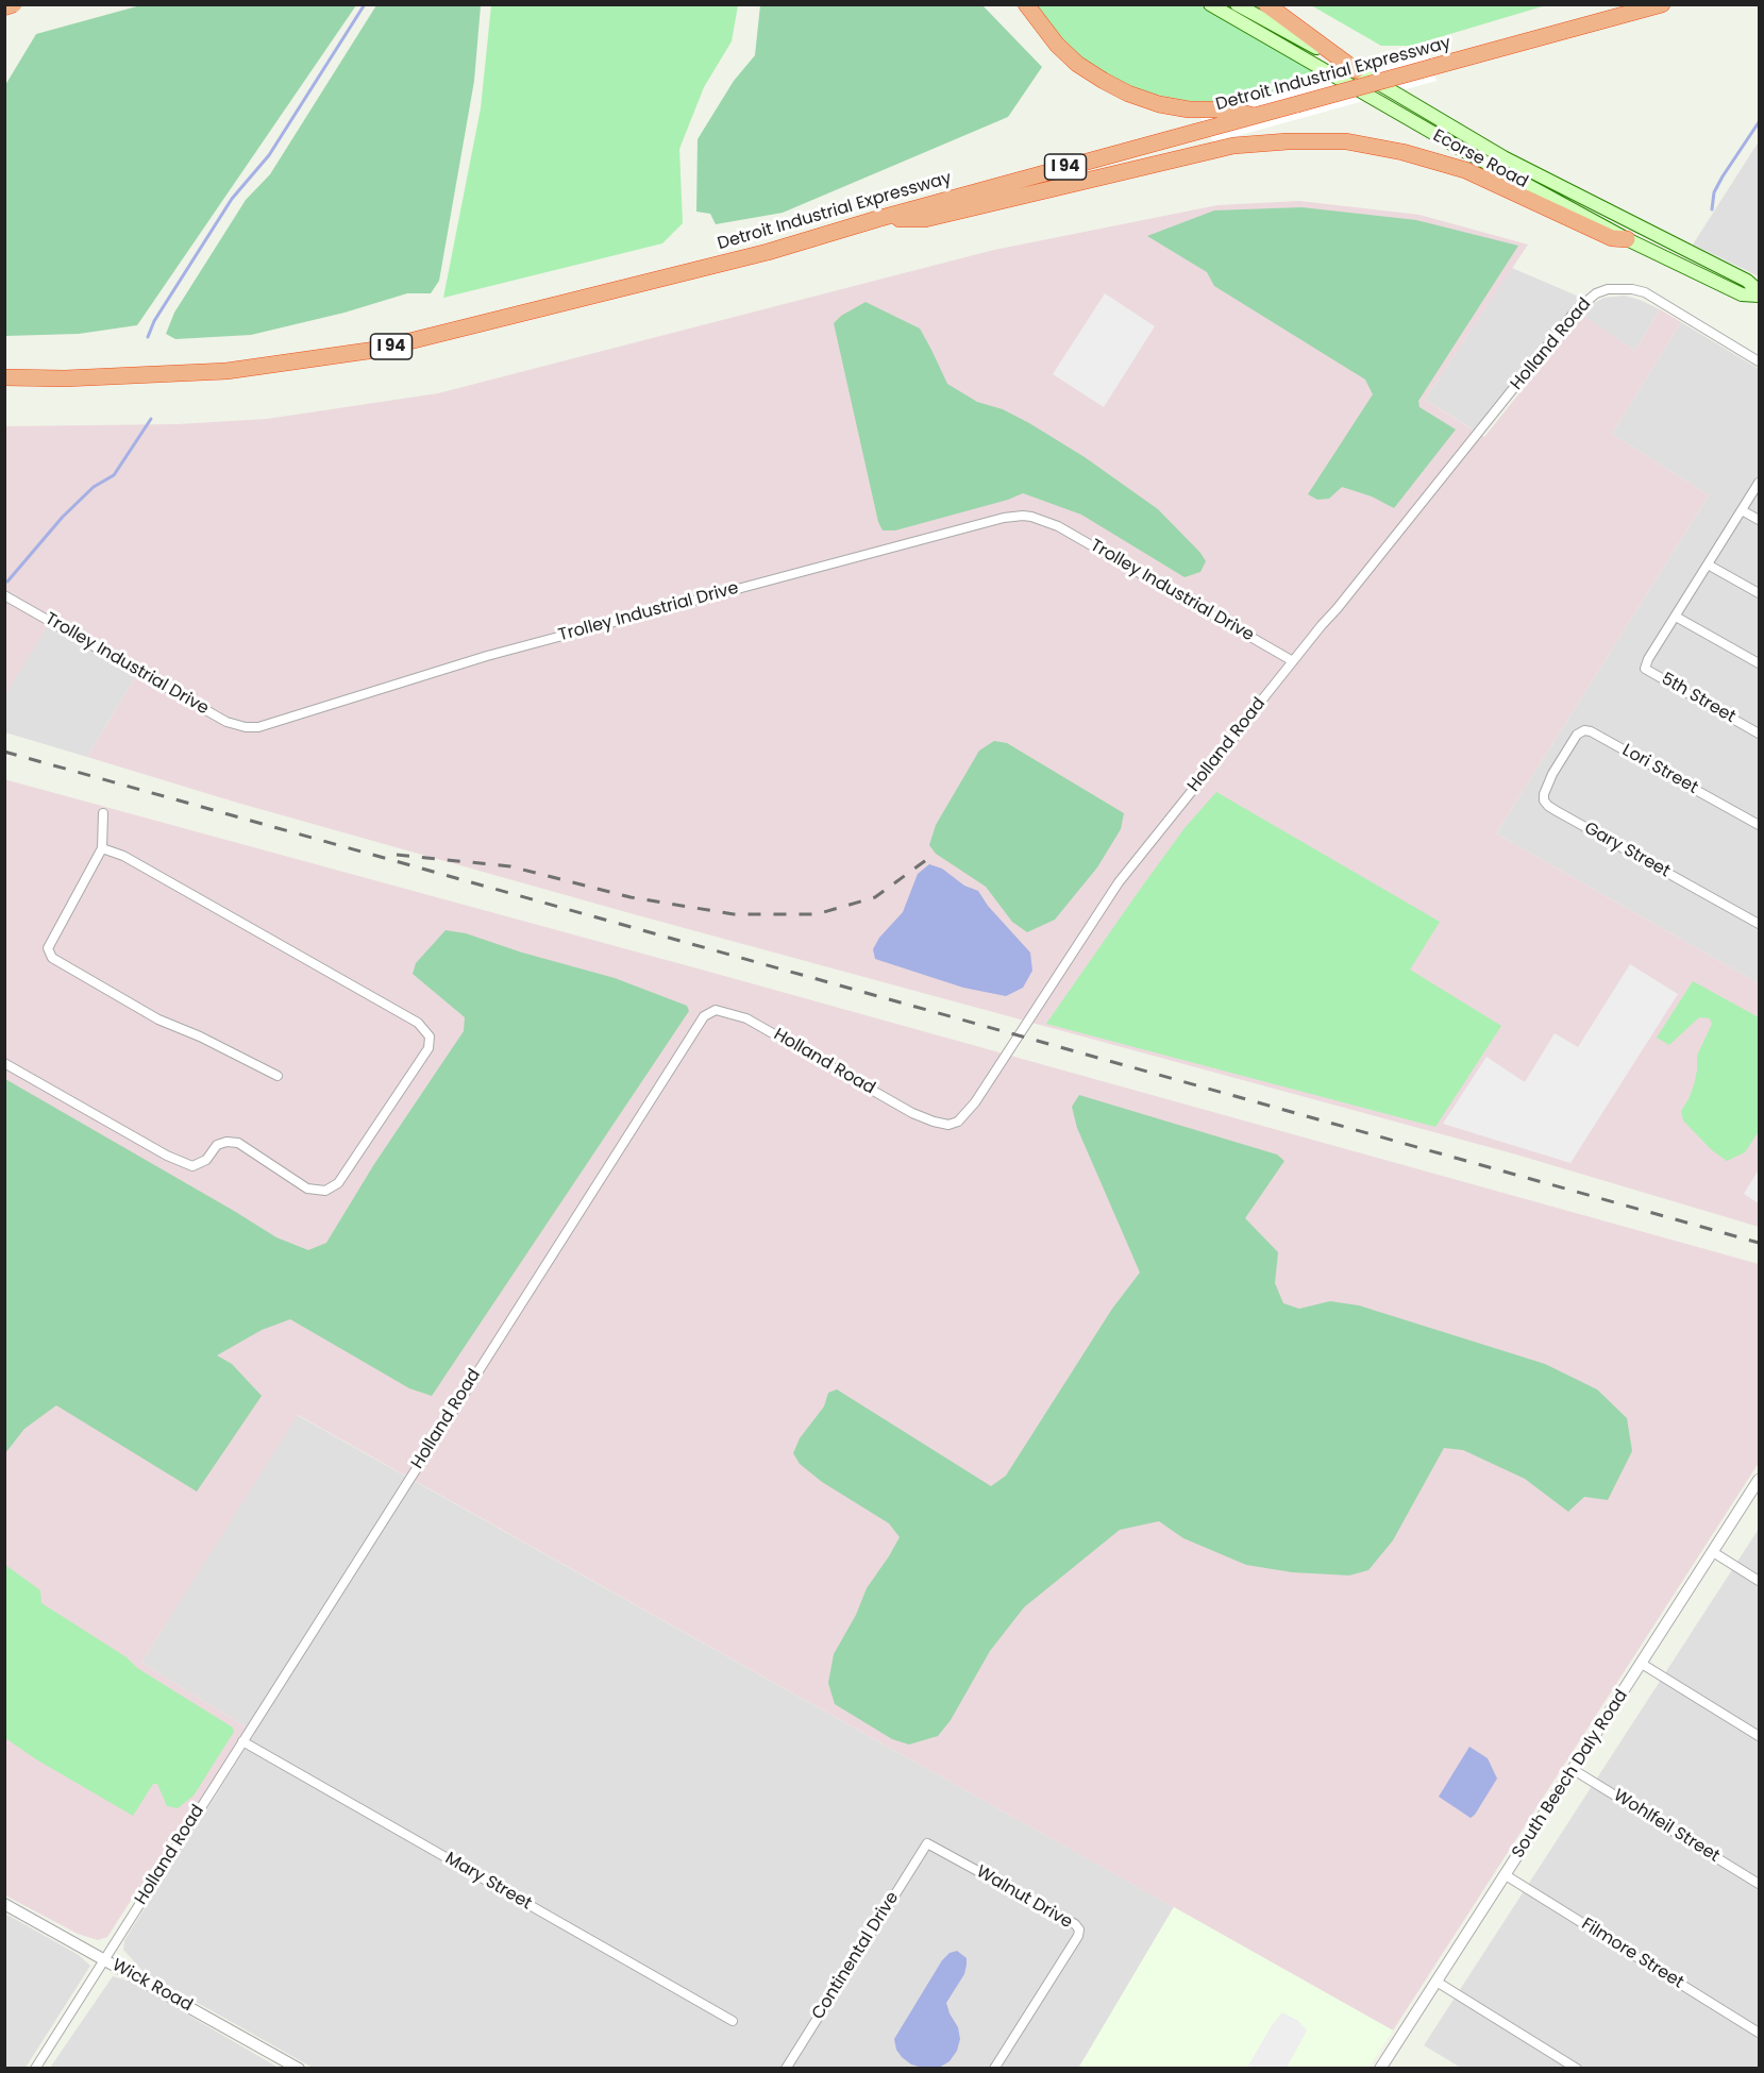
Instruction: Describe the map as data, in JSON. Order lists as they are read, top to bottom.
{
  "streets": {
    "highway": ["Detroit Industrial Expressway", "I 94"],
    "main road": ["Ecorse Road"],
    "street": [
      "Holland Road",
      "Trolley Industrial Drive",
      "5th Street",
      "Lori Street",
      "Gary Street",
      "South Beech Daly Road",
      "Wohlfeil Street",
      "Mary Street",
      "Walnut Drive",
      "Filmore Street",
      "Continental Drive",
      "Wick Road"
    ]
  },
  "crossings": [
    ["Holland Road", "Trolley Industrial Drive"],
    ["Holland Road", "Mary Street"],
    ["Holland Road", "Wick Road"],
    ["Lori Street", "Gary Street"],
    ["South Beech Daly Road", "Wohlfeil Street"],
    ["South Beech Daly Road", "Filmore Street"],
    ["Walnut Drive", "Continental Drive"]
  ]
}
